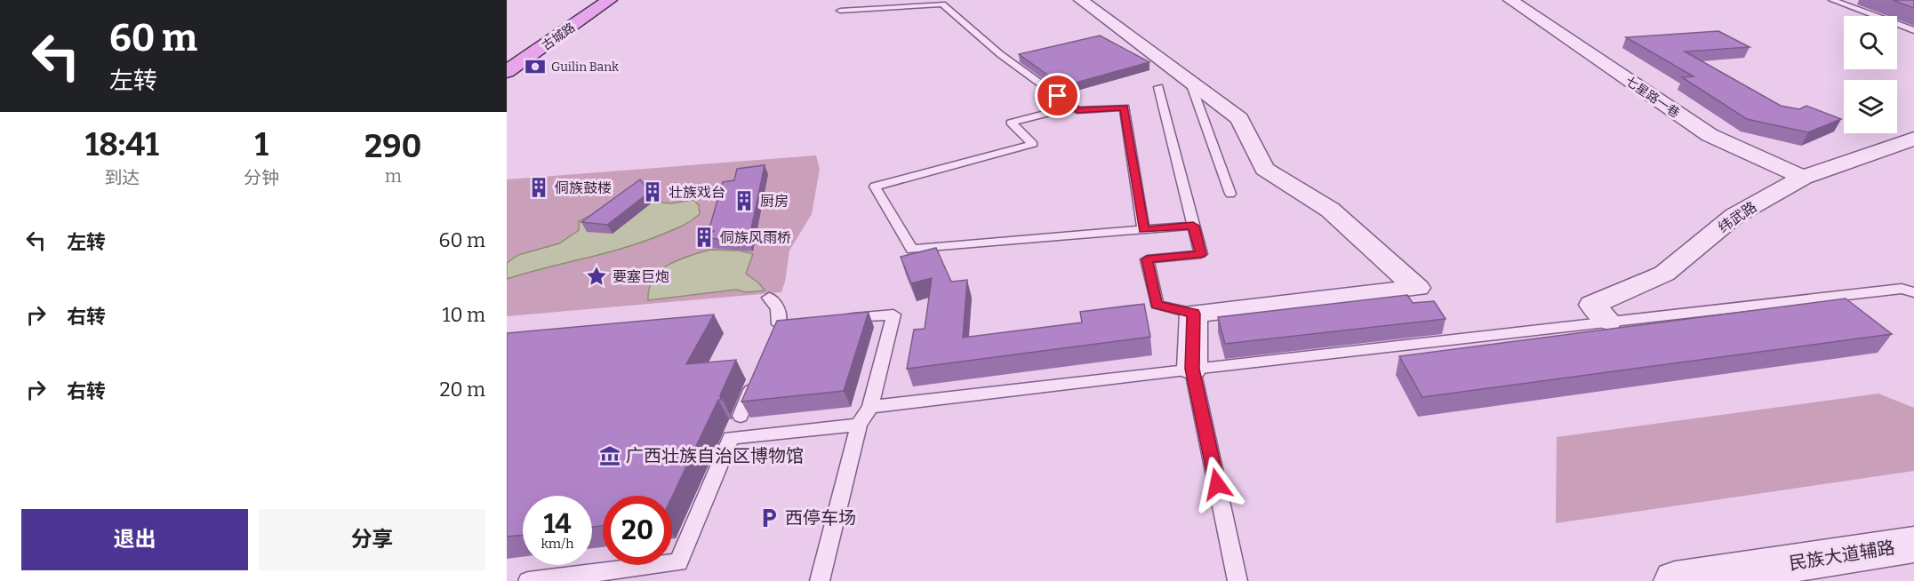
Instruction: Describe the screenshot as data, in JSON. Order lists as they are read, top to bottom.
{
  "streets": {
    "main road": ["古城路"],
    "street": ["七星路一巷", "纬武路", "民族大道辅路"]
  },
  "crossings": [
    ["七星路一巷", "纬武路"]
  ],
  "places": {
    "bank": ["Guilin Bank"],
    "building": [
      "侗族鼓楼",
      "壮族戏台",
      "厨房",
      "侗族风雨桥"
    ],
    "place": ["要塞巨炮"],
    "museum": ["广西壮族自治区博物馆"],
    "parking": ["西停车场"]
  },
  "page": {
    "turn": ["60 m", "左转"],
    "eta": [
      "18:41",
      "到达",
      "1",
      "分钟",
      "290",
      "m"
    ],
    "list": [
      {
        "name": "左转",
        "value": "60 m"
      },
      {
        "name": "右转",
        "value": "10 m"
      },
      {
        "name": "右转",
        "value": "20 m"
      }
    ],
    "speed": "14 km/h",
    "limit": "20",
    "buttons": ["退出", "分享"]
  }
}
